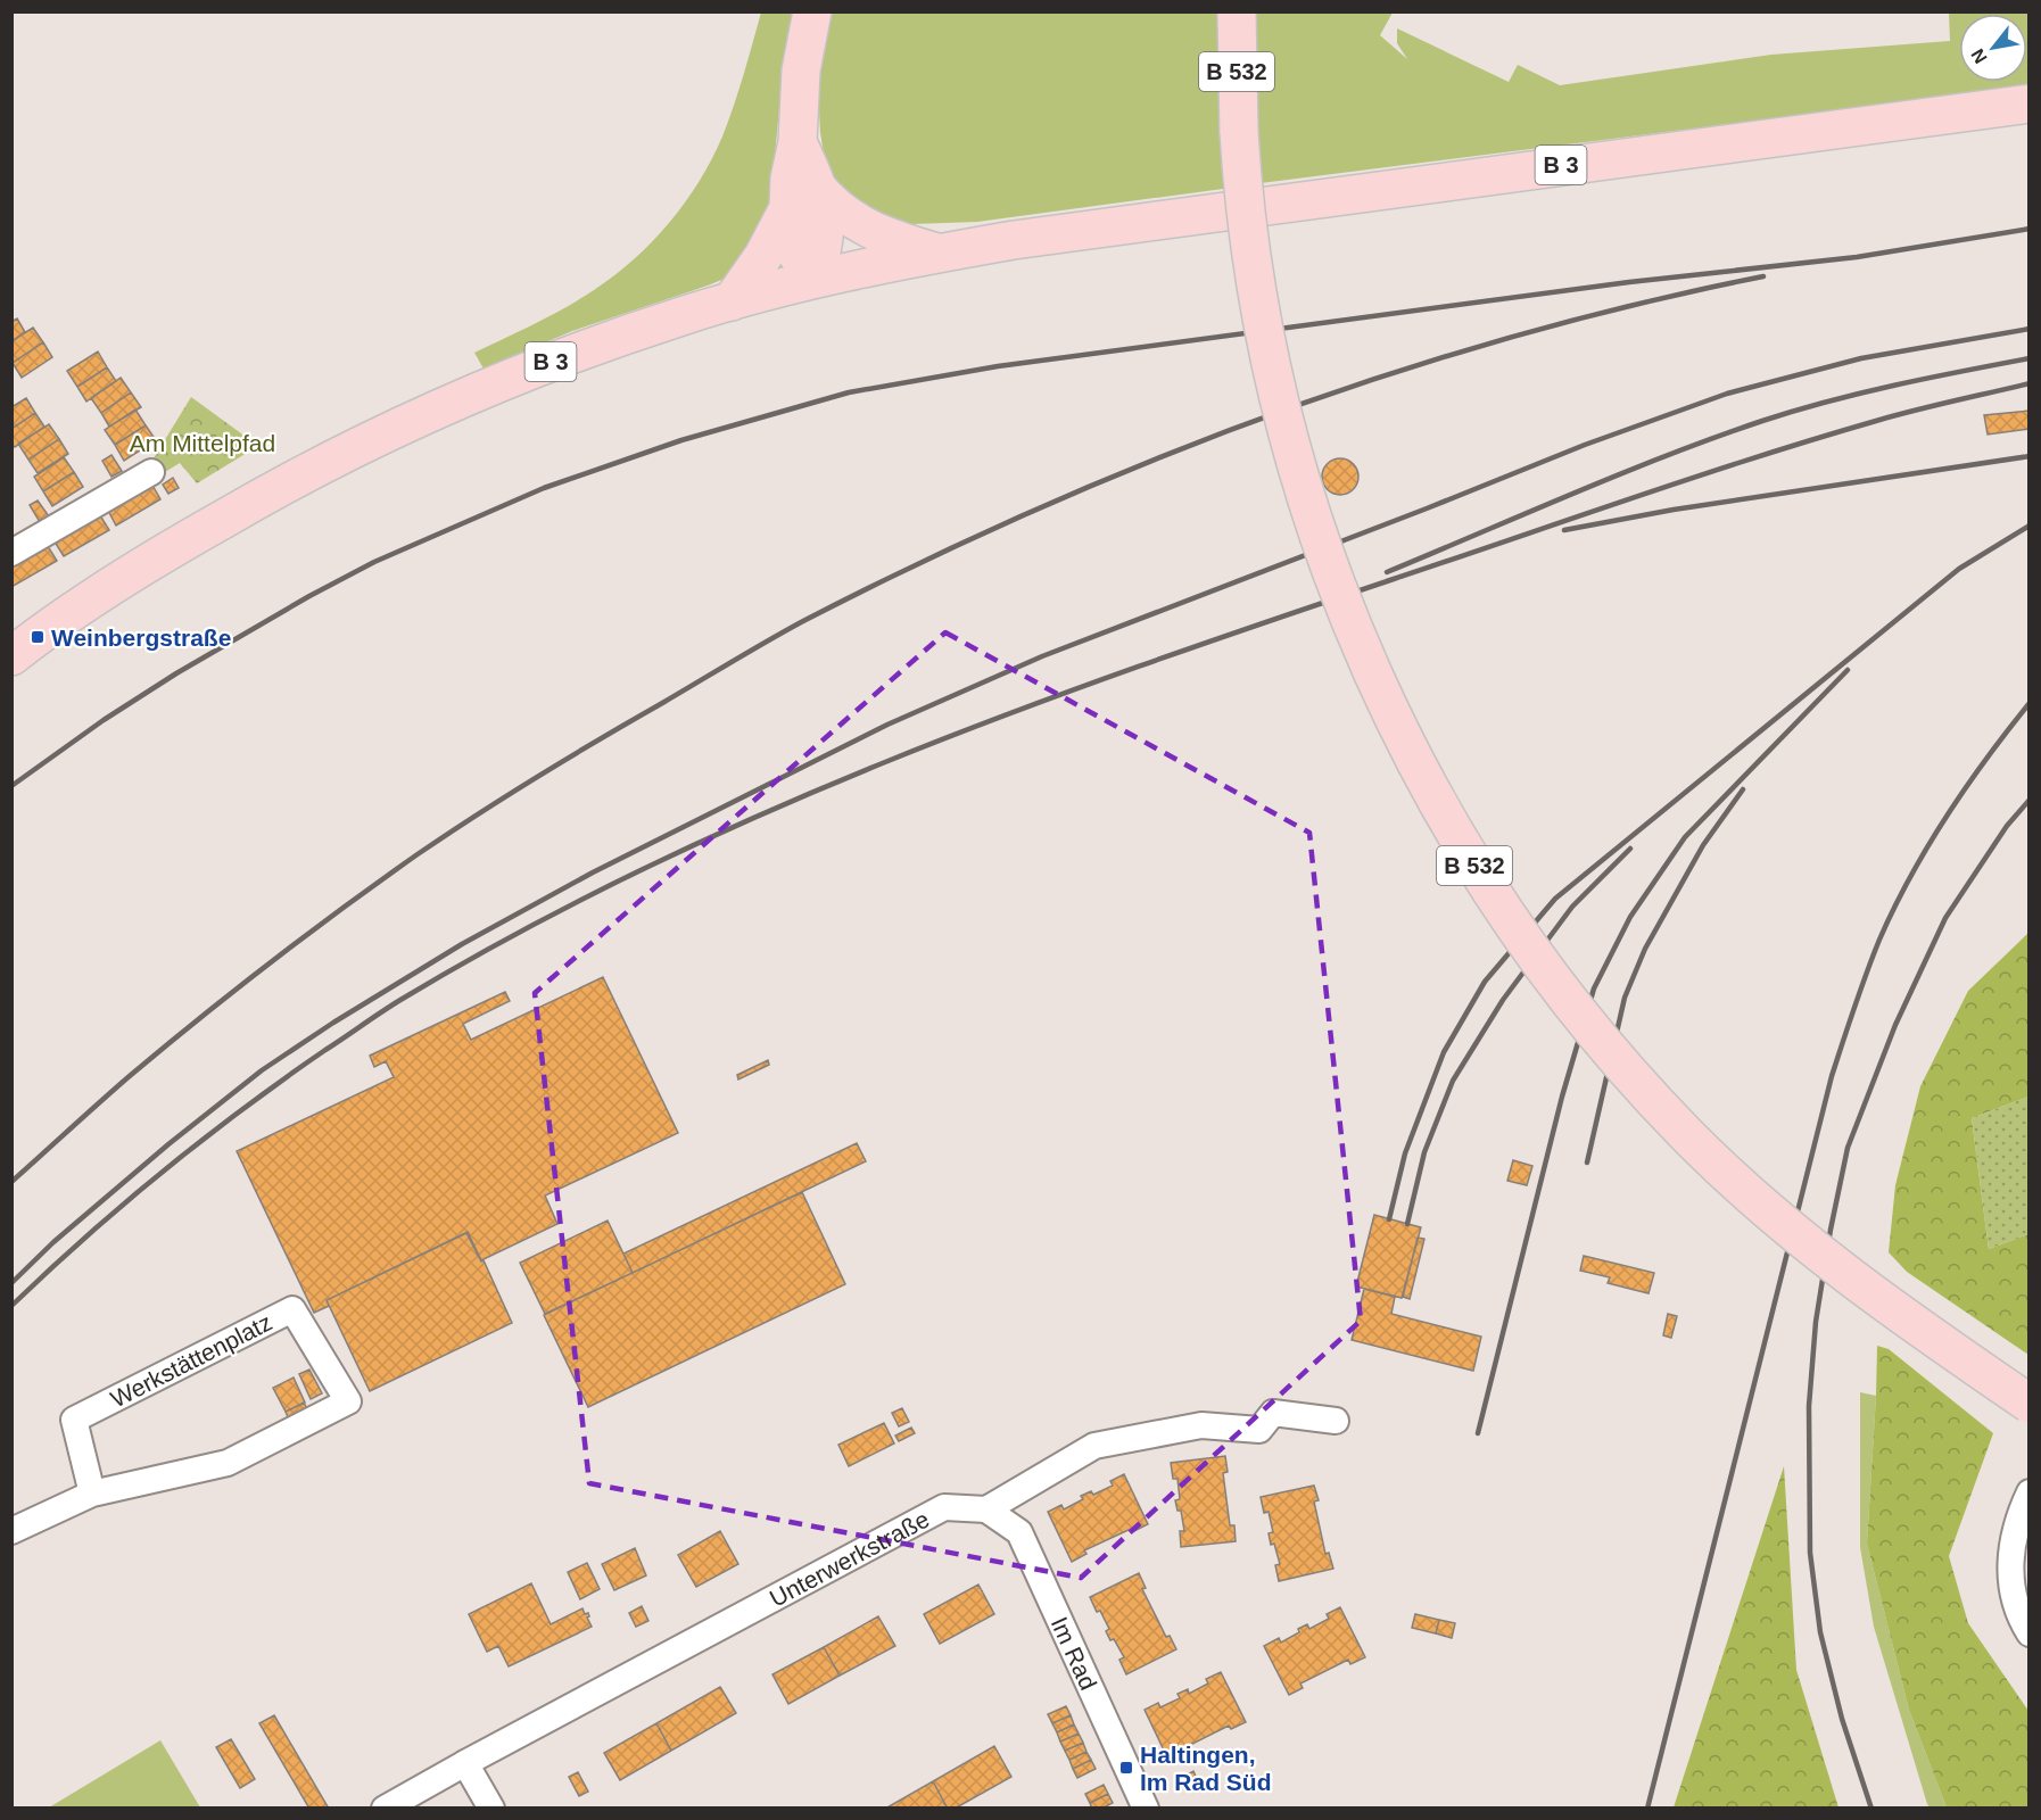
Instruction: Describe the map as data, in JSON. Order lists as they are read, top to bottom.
{
  "streets": {
    "main road": ["B 532", "B 3"],
    "street": ["Werkstättenplatz", "Unterwerkstraße", "Im Rad"]
  },
  "crossings": [
    ["Unterwerkstraße", "Im Rad"]
  ],
  "parks": ["Am Mittelpfad"],
  "places": {
    "transit": ["Weinbergstraße", "Haltingen, Im Rad Süd"]
  },
  "north": "bottom left"
}
